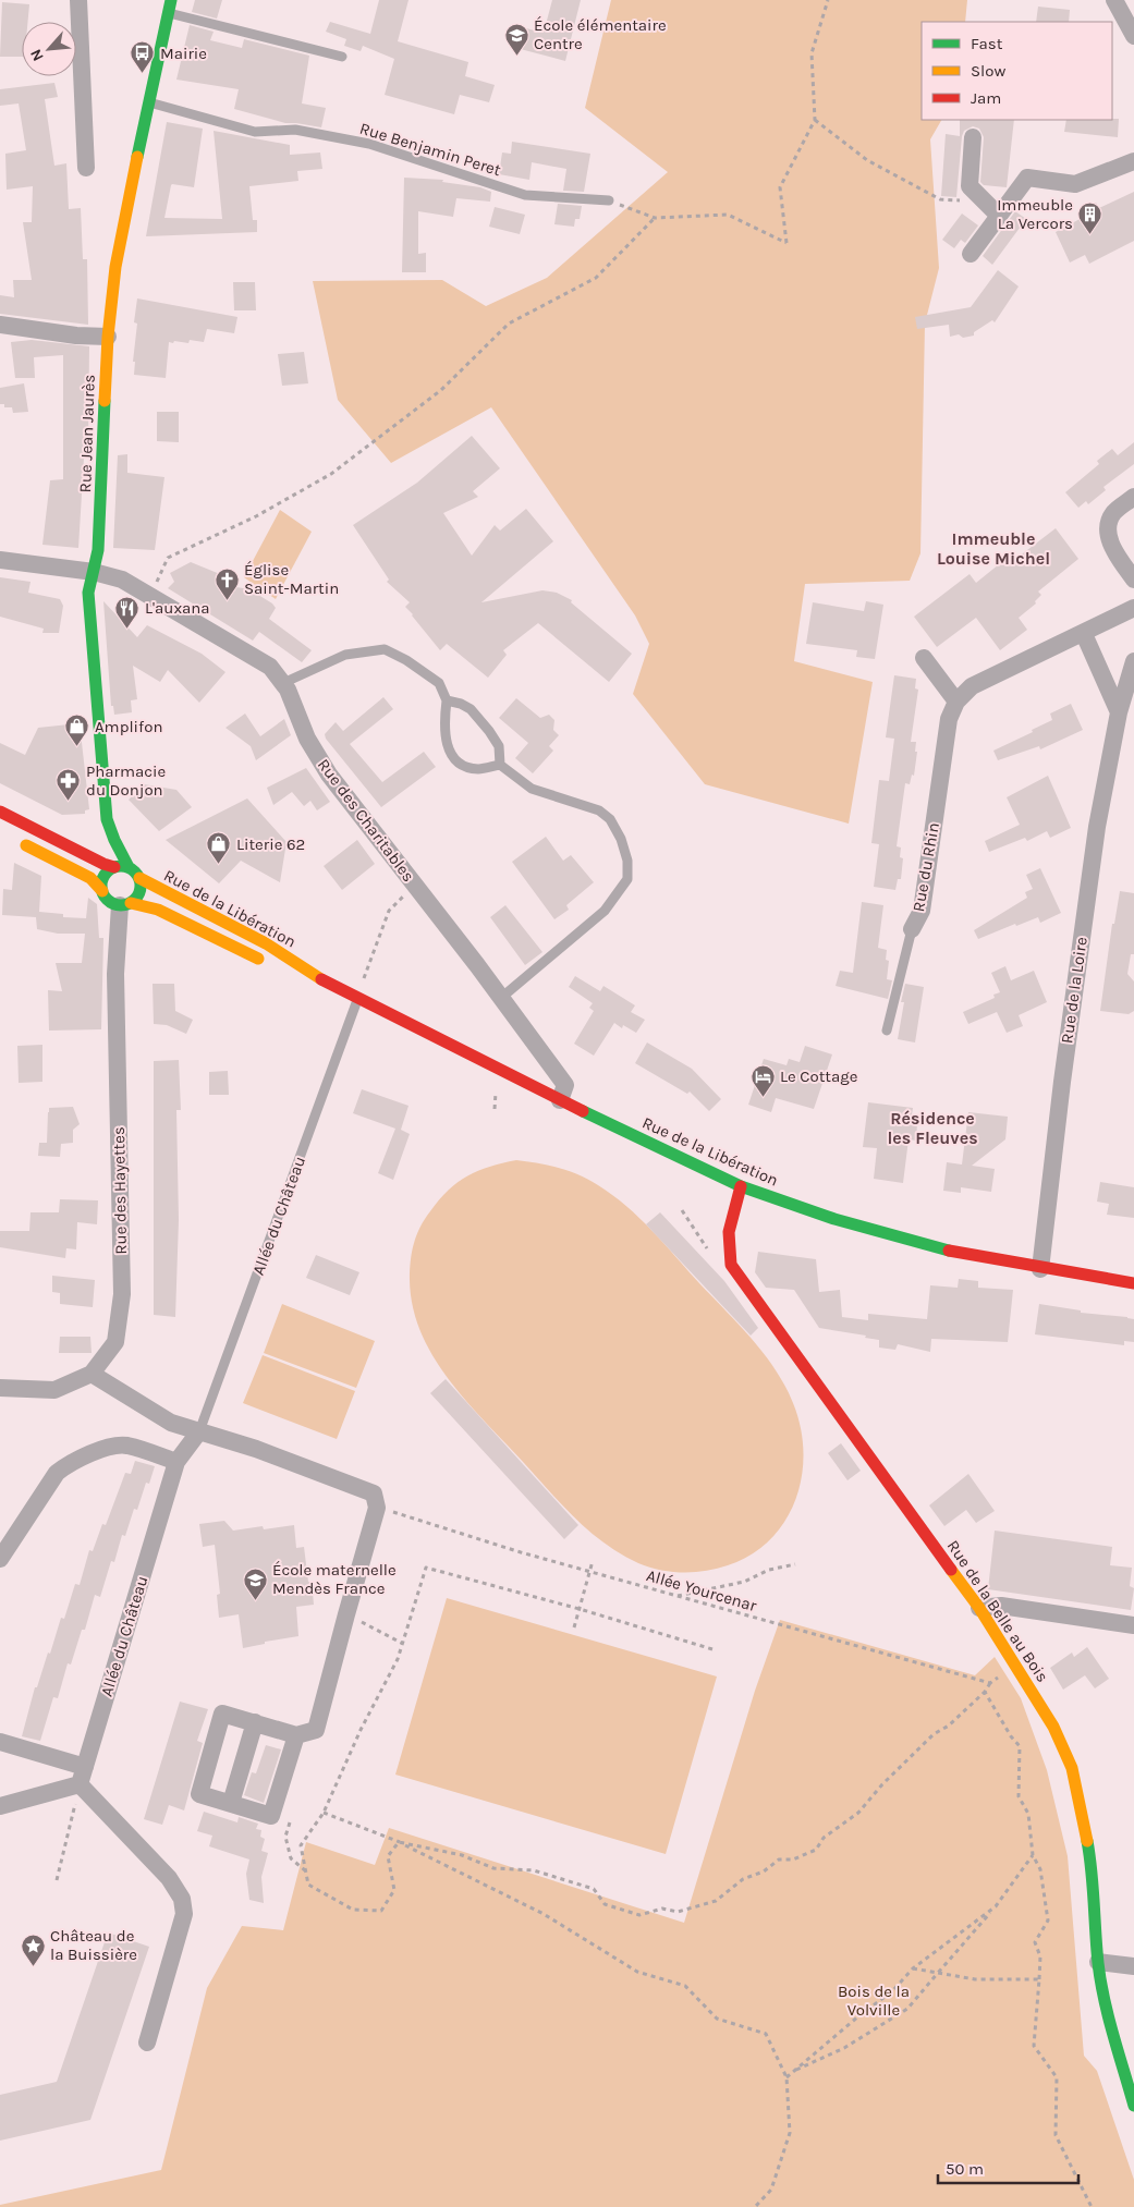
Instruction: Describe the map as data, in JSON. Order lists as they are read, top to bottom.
{
  "streets": {
    "street": [
      "Rue Jean Jaurès",
      "Rue des Charitables",
      "Rue du Rhin",
      "Rue de la Libération",
      "Rue de la Loire",
      "Rue des Hayettes",
      "Allée du Château",
      "Rue de la Belle au Bois"
    ],
    "lane": ["Rue Benjamin Peret"],
    "path": ["Allée Yourcenar"]
  },
  "crossings": [
    ["Rue Benjamin Peret", "Rue Jean Jaurès"],
    ["Rue Jean Jaurès", "Rue des Charitables"],
    ["Rue Jean Jaurès", "Rue de la Libération"],
    ["Rue Jean Jaurès", "Rue des Hayettes"],
    ["Rue des Charitables", "Rue de la Libération"],
    ["Rue de la Libération", "Rue de la Loire"],
    ["Rue de la Libération", "Rue des Hayettes"],
    ["Rue de la Libération", "Allée du Château"],
    ["Rue de la Libération", "Rue de la Belle au Bois"]
  ],
  "districts": ["Immeuble Louise Michel", "Résidence les Fleuves"],
  "parks": ["Bois de la Volville"],
  "places": {
    "school or university": ["École élémentaire Centre", "École maternelle Mendès France"],
    "bus stop": ["Mairie"],
    "building": ["Immeuble La Vercors"],
    "church": ["Église Saint-Martin"],
    "restaurant": ["L'auxana"],
    "shop": ["Amplifon", "Literie 62"],
    "pharmacy": ["Pharmacie du Donjon"],
    "hotel": ["Le Cottage"],
    "place": ["Château de la Buissière"]
  },
  "legend": ["Fast", "Slow", "Jam"],
  "scale_bar": "50 m",
  "north": "bottom left"
}
